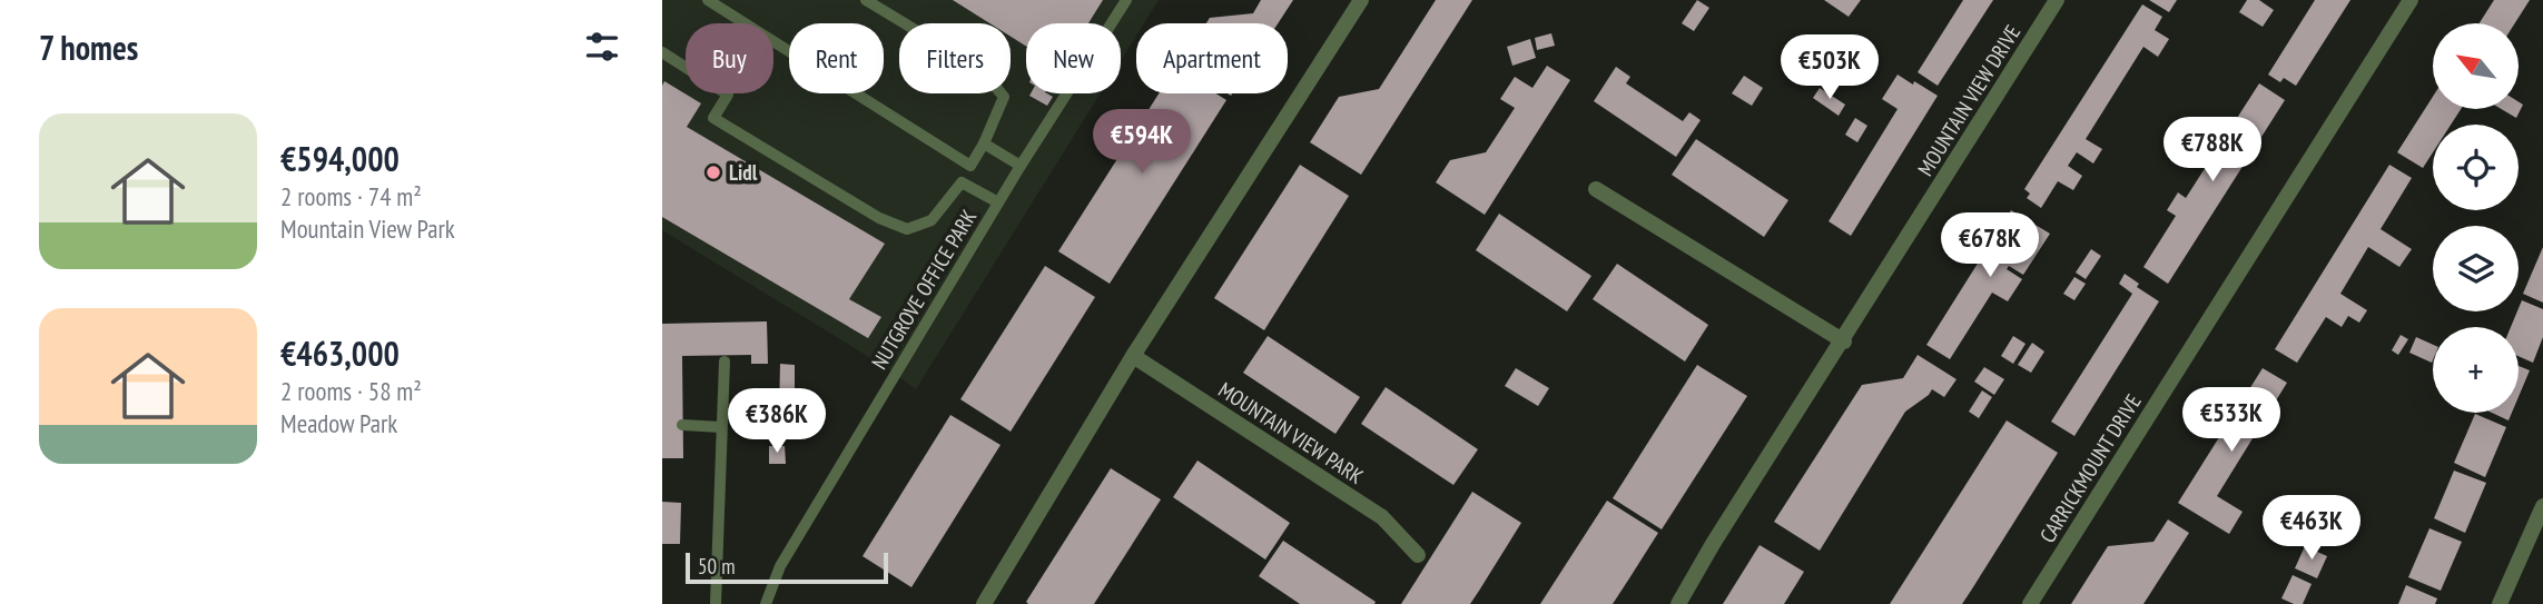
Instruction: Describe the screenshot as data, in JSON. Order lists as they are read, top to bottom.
{
  "streets": {
    "street": ["MOUNTAIN VIEW DRIVE", "MOUNTAIN VIEW PARK", "CARRICKMOUNT DRIVE"],
    "lane": ["NUTGROVE OFFICE PARK"]
  },
  "places": ["Lidl"],
  "scale_bar": "50 m",
  "north": "top left",
  "page": {
    "heading": "7 homes",
    "map_buttons": "+",
    "chip": [
      "Buy",
      "Rent",
      "Filters",
      "New",
      "Apartment"
    ],
    "price": [
      "€503K",
      "€594K",
      "€788K",
      "€678K",
      "€533K",
      "€386K",
      "€463K"
    ],
    "list": [
      {
        "name": "€594,000",
        "note": "2 rooms · 74 m² · Mountain View Park"
      },
      {
        "name": "€463,000",
        "note": "2 rooms · 58 m² · Meadow Park"
      }
    ],
    "scale": "50 m"
  }
}
